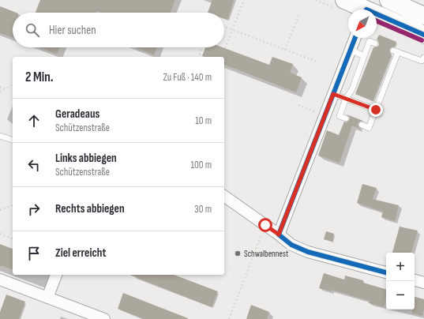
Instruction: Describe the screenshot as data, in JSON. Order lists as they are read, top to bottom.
{
  "places": ["Schwalbennest"],
  "north": "bottom left",
  "page": {
    "search": "Hier suchen",
    "heading": ["2 Min.", "Zu Fuß · 140 m"],
    "list": [
      ["Geradeaus", "Schützenstraße", "10 m"],
      ["Links abbiegen", "Schützenstraße", "100 m"],
      ["Rechts abbiegen", "30 m"],
      "Ziel erreicht"
    ],
    "map_buttons": ["+", "−"]
  }
}
